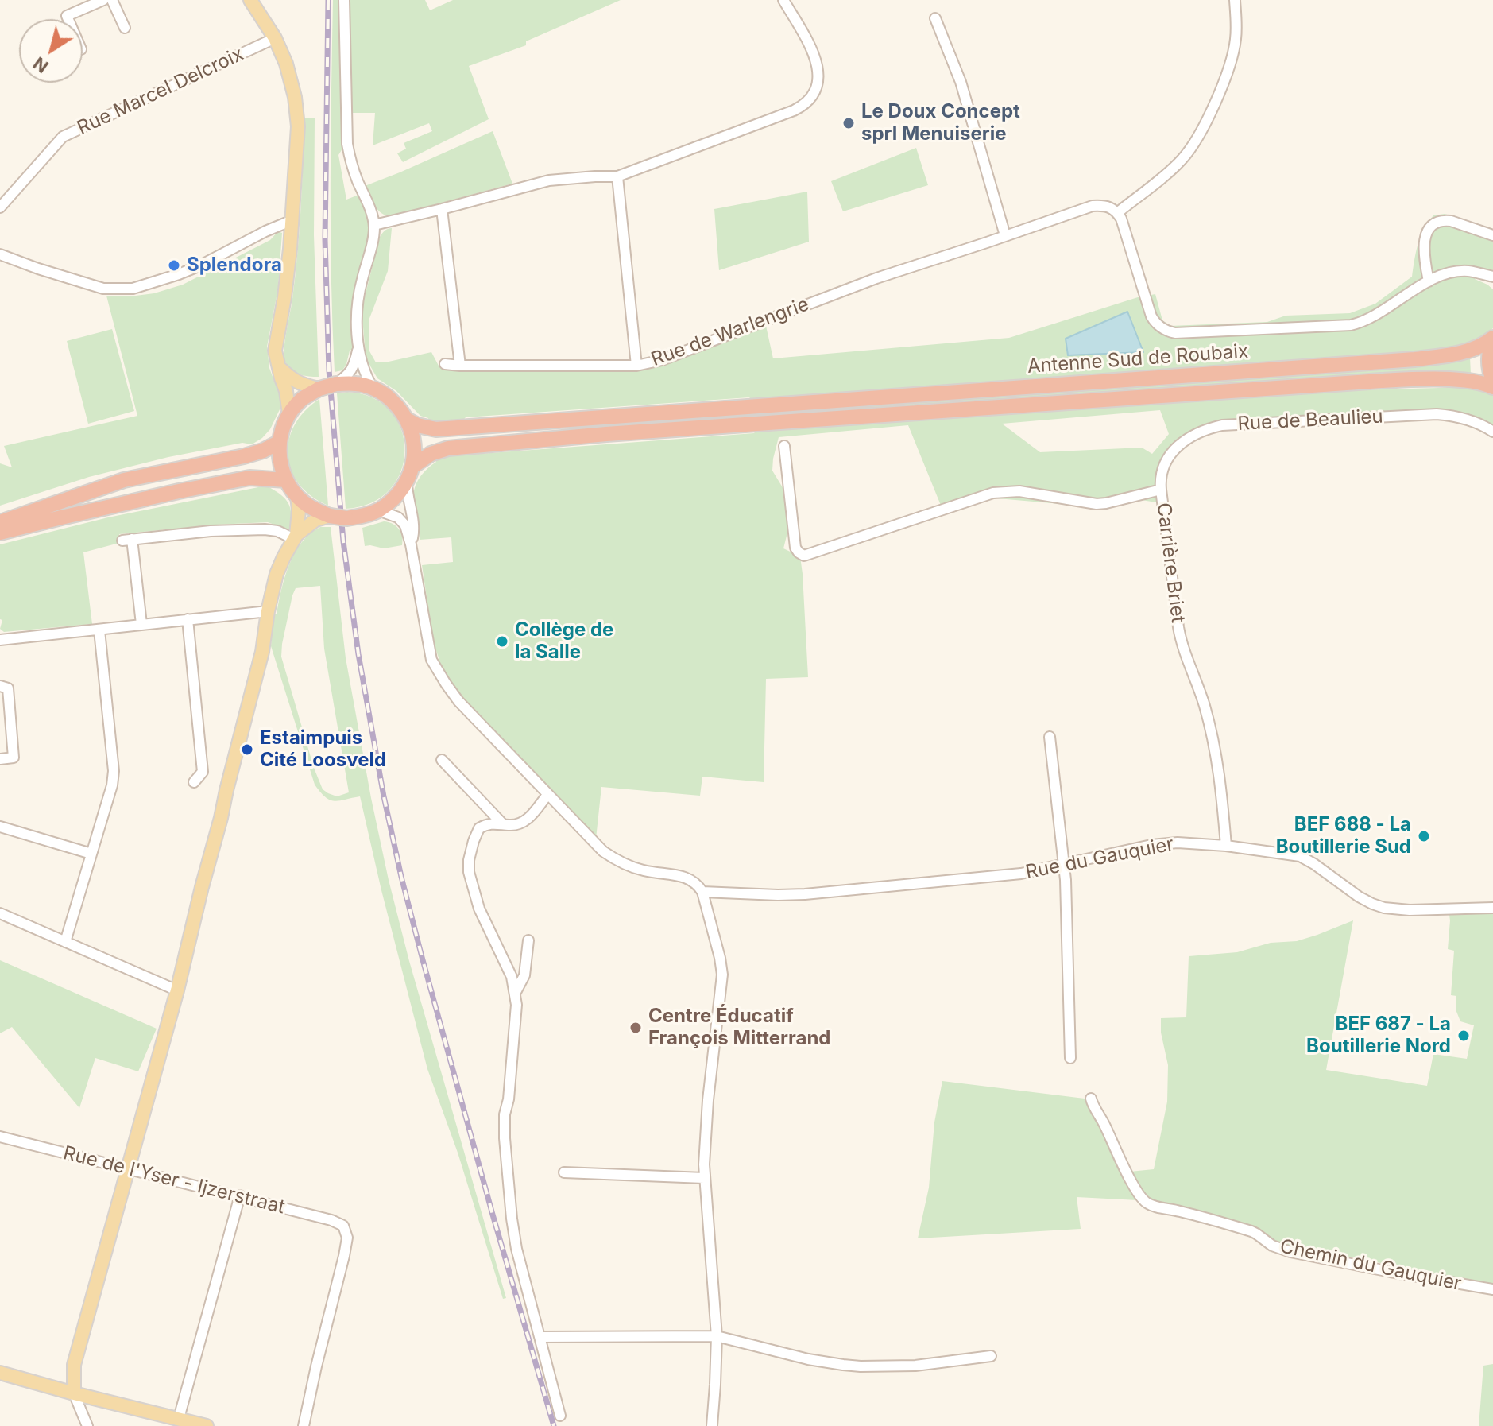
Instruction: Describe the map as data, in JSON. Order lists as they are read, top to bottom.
{
  "streets": {
    "highway": ["Antenne Sud de Roubaix"],
    "street": [
      "Rue Marcel Delcroix",
      "Rue de Warlengrie",
      "Rue de Beaulieu",
      "Carrière Briet",
      "Rue du Gauquier",
      "Rue de l'Yser - Ijzerstraat",
      "Chemin du Gauquier"
    ]
  },
  "crossings": [
    ["Rue de Beaulieu", "Carrière Briet"],
    ["Carrière Briet", "Rue du Gauquier"]
  ],
  "places": [
    "Le Doux Concept sprl Menuiserie",
    "Splendora",
    "Collège de la Salle",
    "Estaimpuis Cité Loosveld",
    "BEF 688 - La Boutillerie Sud",
    "Centre Éducatif François Mitterrand",
    "BEF 687 - La Boutillerie Nord"
  ],
  "north": "bottom left"
}
